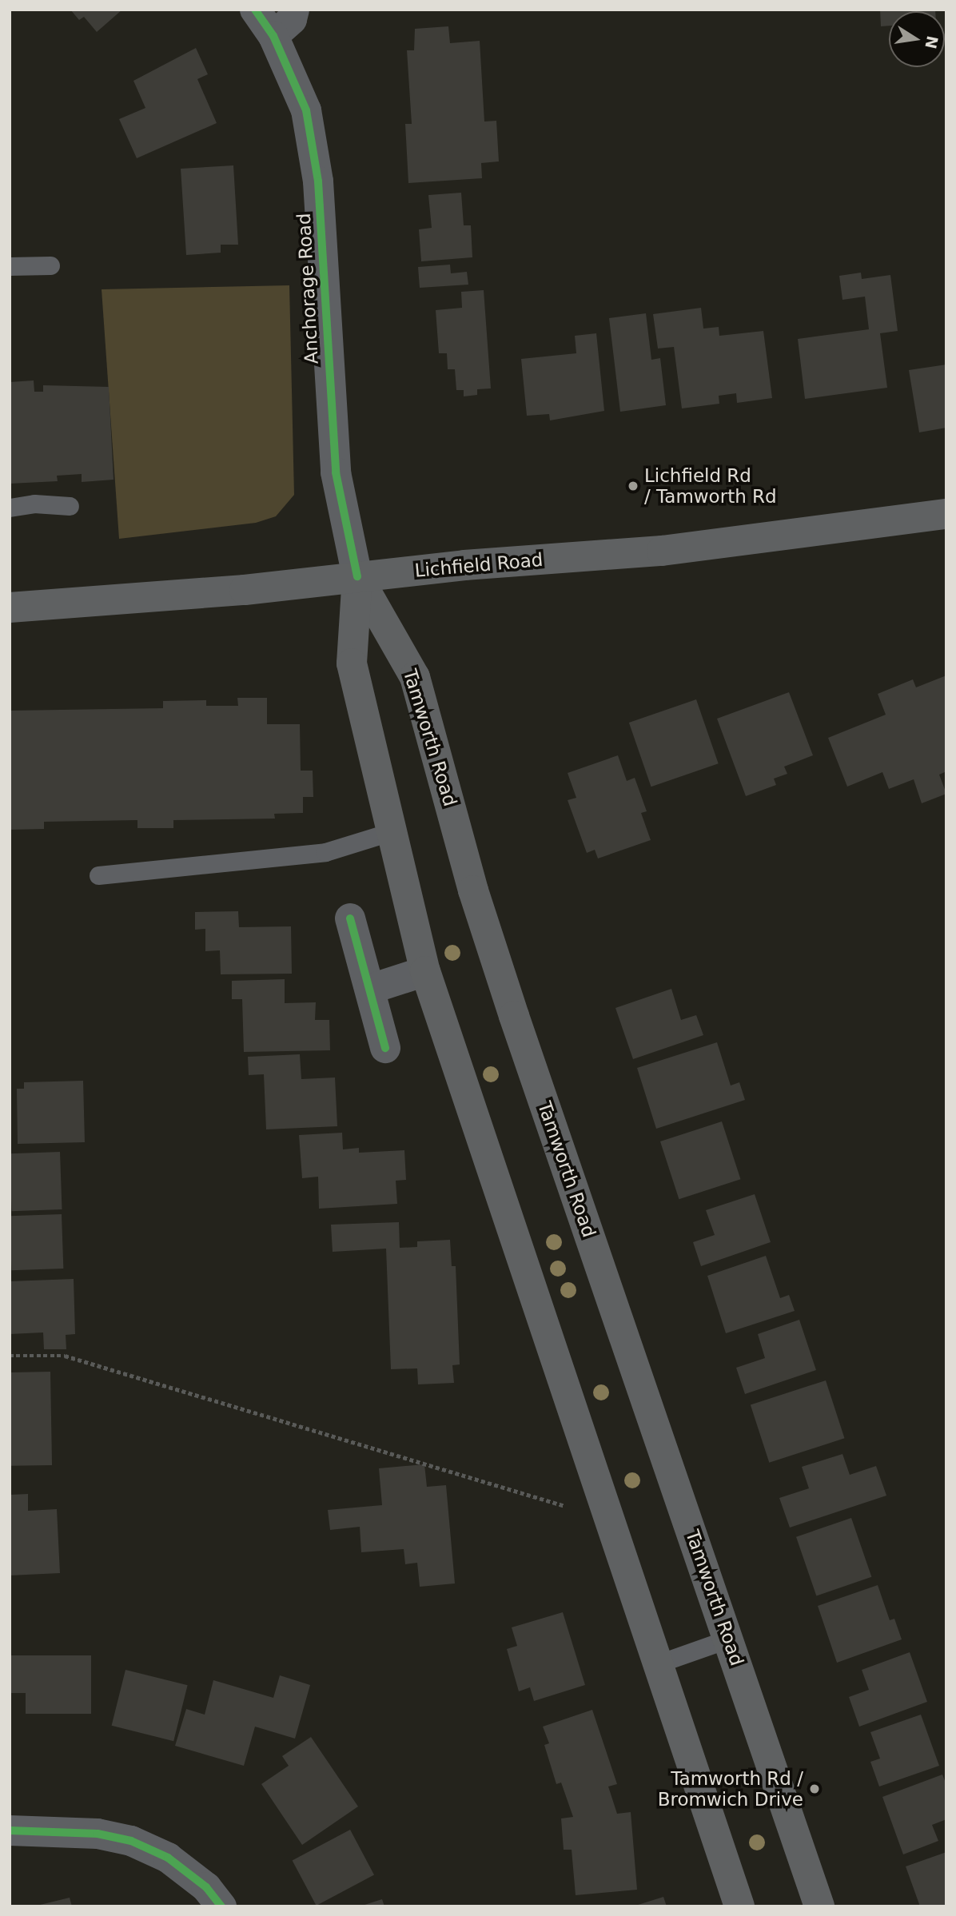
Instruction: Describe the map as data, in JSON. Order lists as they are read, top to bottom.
{
  "streets": {
    "main road": ["Lichfield Road", "Tamworth Road"],
    "street": ["Anchorage Road"]
  },
  "crossings": [
    ["Anchorage Road", "Lichfield Road"],
    ["Anchorage Road", "Tamworth Road"],
    ["Lichfield Road", "Tamworth Road"]
  ],
  "places": ["Lichfield Rd / Tamworth Rd", "Tamworth Rd / Bromwich Drive"],
  "north": "right"
}
